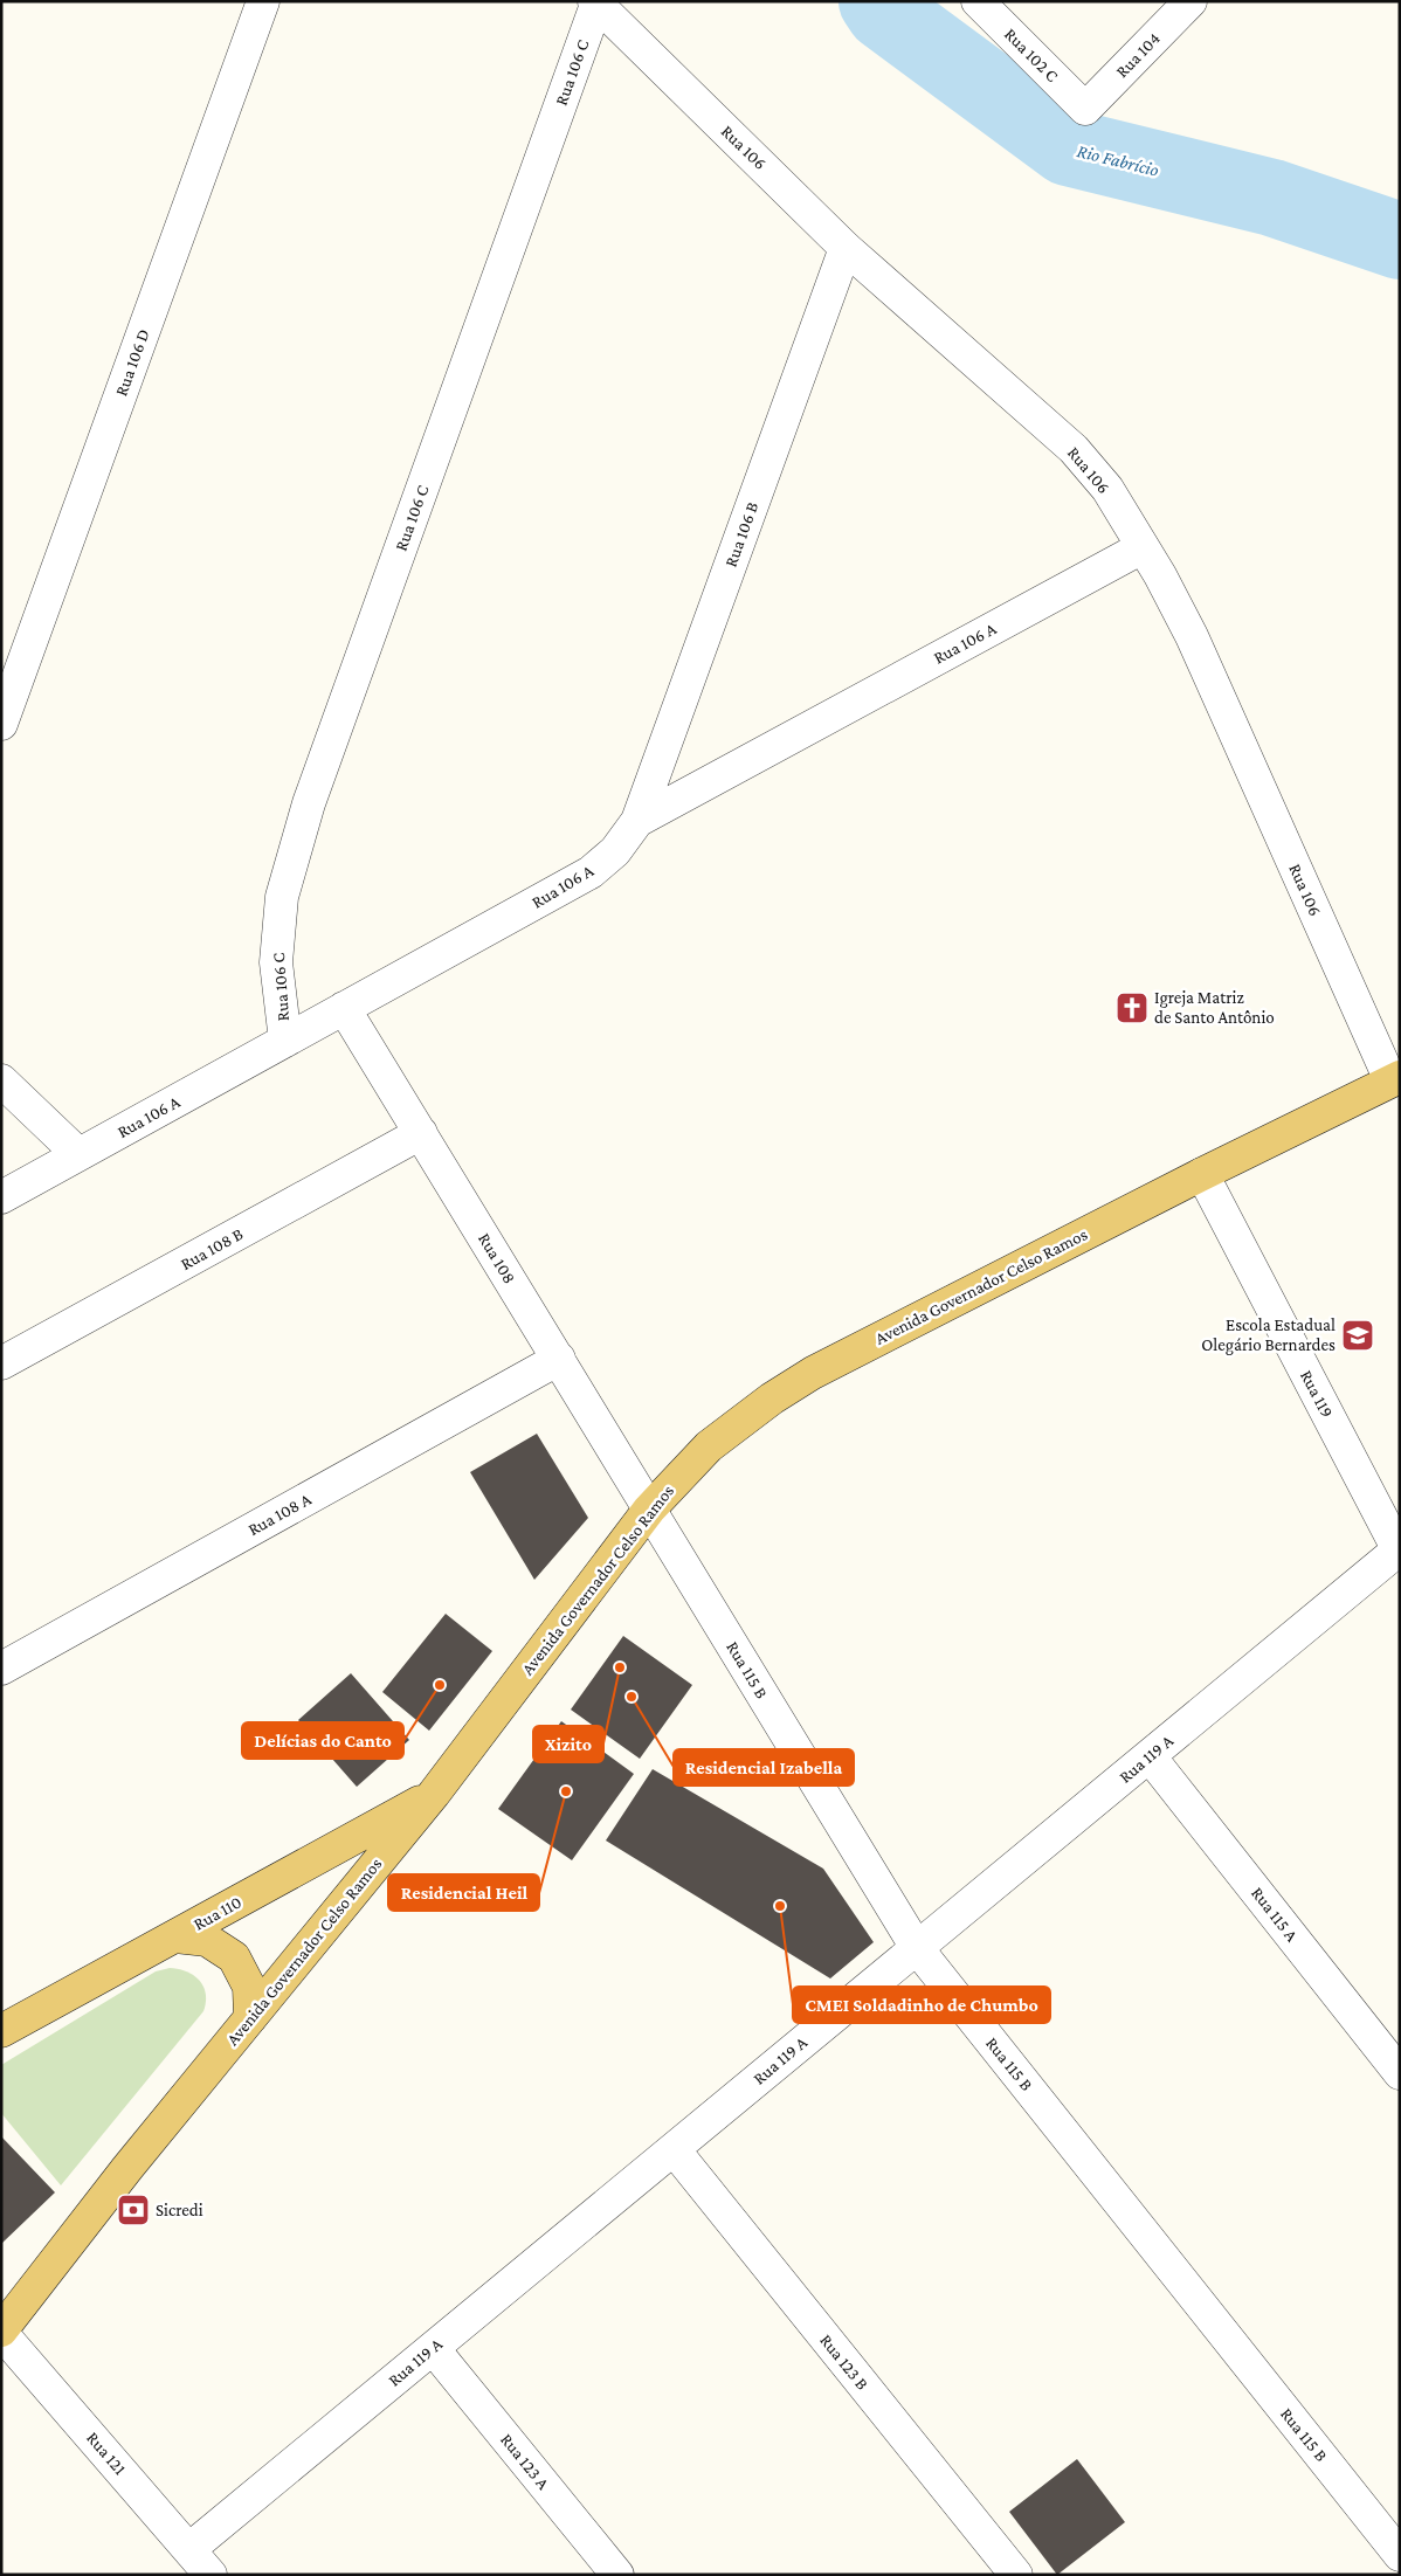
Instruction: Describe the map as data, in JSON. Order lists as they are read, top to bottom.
{
  "streets": {
    "main road": ["Avenida Governador Celso Ramos", "Rua 110"],
    "street": [
      "Rua 102 C",
      "Rua 104",
      "Rua 106 C",
      "Rua 106",
      "Rua 106 D",
      "Rua 106 B",
      "Rua 106 A",
      "Rua 108 B",
      "Rua 108",
      "Rua 119",
      "Rua 108 A",
      "Rua 115 B",
      "Rua 119 A",
      "Rua 115 A",
      "Rua 123 B",
      "Rua 121",
      "Rua 123 A"
    ]
  },
  "crossings": [
    ["Rua 102 C", "Rua 104"],
    ["Rua 106 C", "Rua 106"],
    ["Rua 106 C", "Rua 106 A"],
    ["Rua 106", "Rua 106 B"],
    ["Rua 106", "Rua 106 A"],
    ["Rua 106", "Avenida Governador Celso Ramos"],
    ["Rua 106 B", "Rua 106 A"],
    ["Rua 106 A", "Rua 108"],
    ["Rua 108 B", "Rua 108"],
    ["Rua 108", "Avenida Governador Celso Ramos"],
    ["Rua 108", "Rua 108 A"],
    ["Rua 108", "Rua 115 B"],
    ["Avenida Governador Celso Ramos", "Rua 119"],
    ["Avenida Governador Celso Ramos", "Rua 115 B"],
    ["Avenida Governador Celso Ramos", "Rua 110"],
    ["Avenida Governador Celso Ramos", "Rua 121"],
    ["Rua 119", "Rua 119 A"],
    ["Rua 115 B", "Rua 119 A"],
    ["Rua 119 A", "Rua 115 A"],
    ["Rua 119 A", "Rua 123 B"],
    ["Rua 119 A", "Rua 121"],
    ["Rua 119 A", "Rua 123 A"]
  ],
  "water": ["Rio Fabrício"],
  "places": {
    "church": ["Igreja Matriz de Santo Antônio"],
    "school or university": ["Escola Estadual Olegário Bernardes"],
    "other": [
      "Xizito",
      "Delícias do Canto",
      "Residencial Izabella",
      "Residencial Heil",
      "CMEI Soldadinho de Chumbo"
    ],
    "bank": ["Sicredi"]
  }
}
